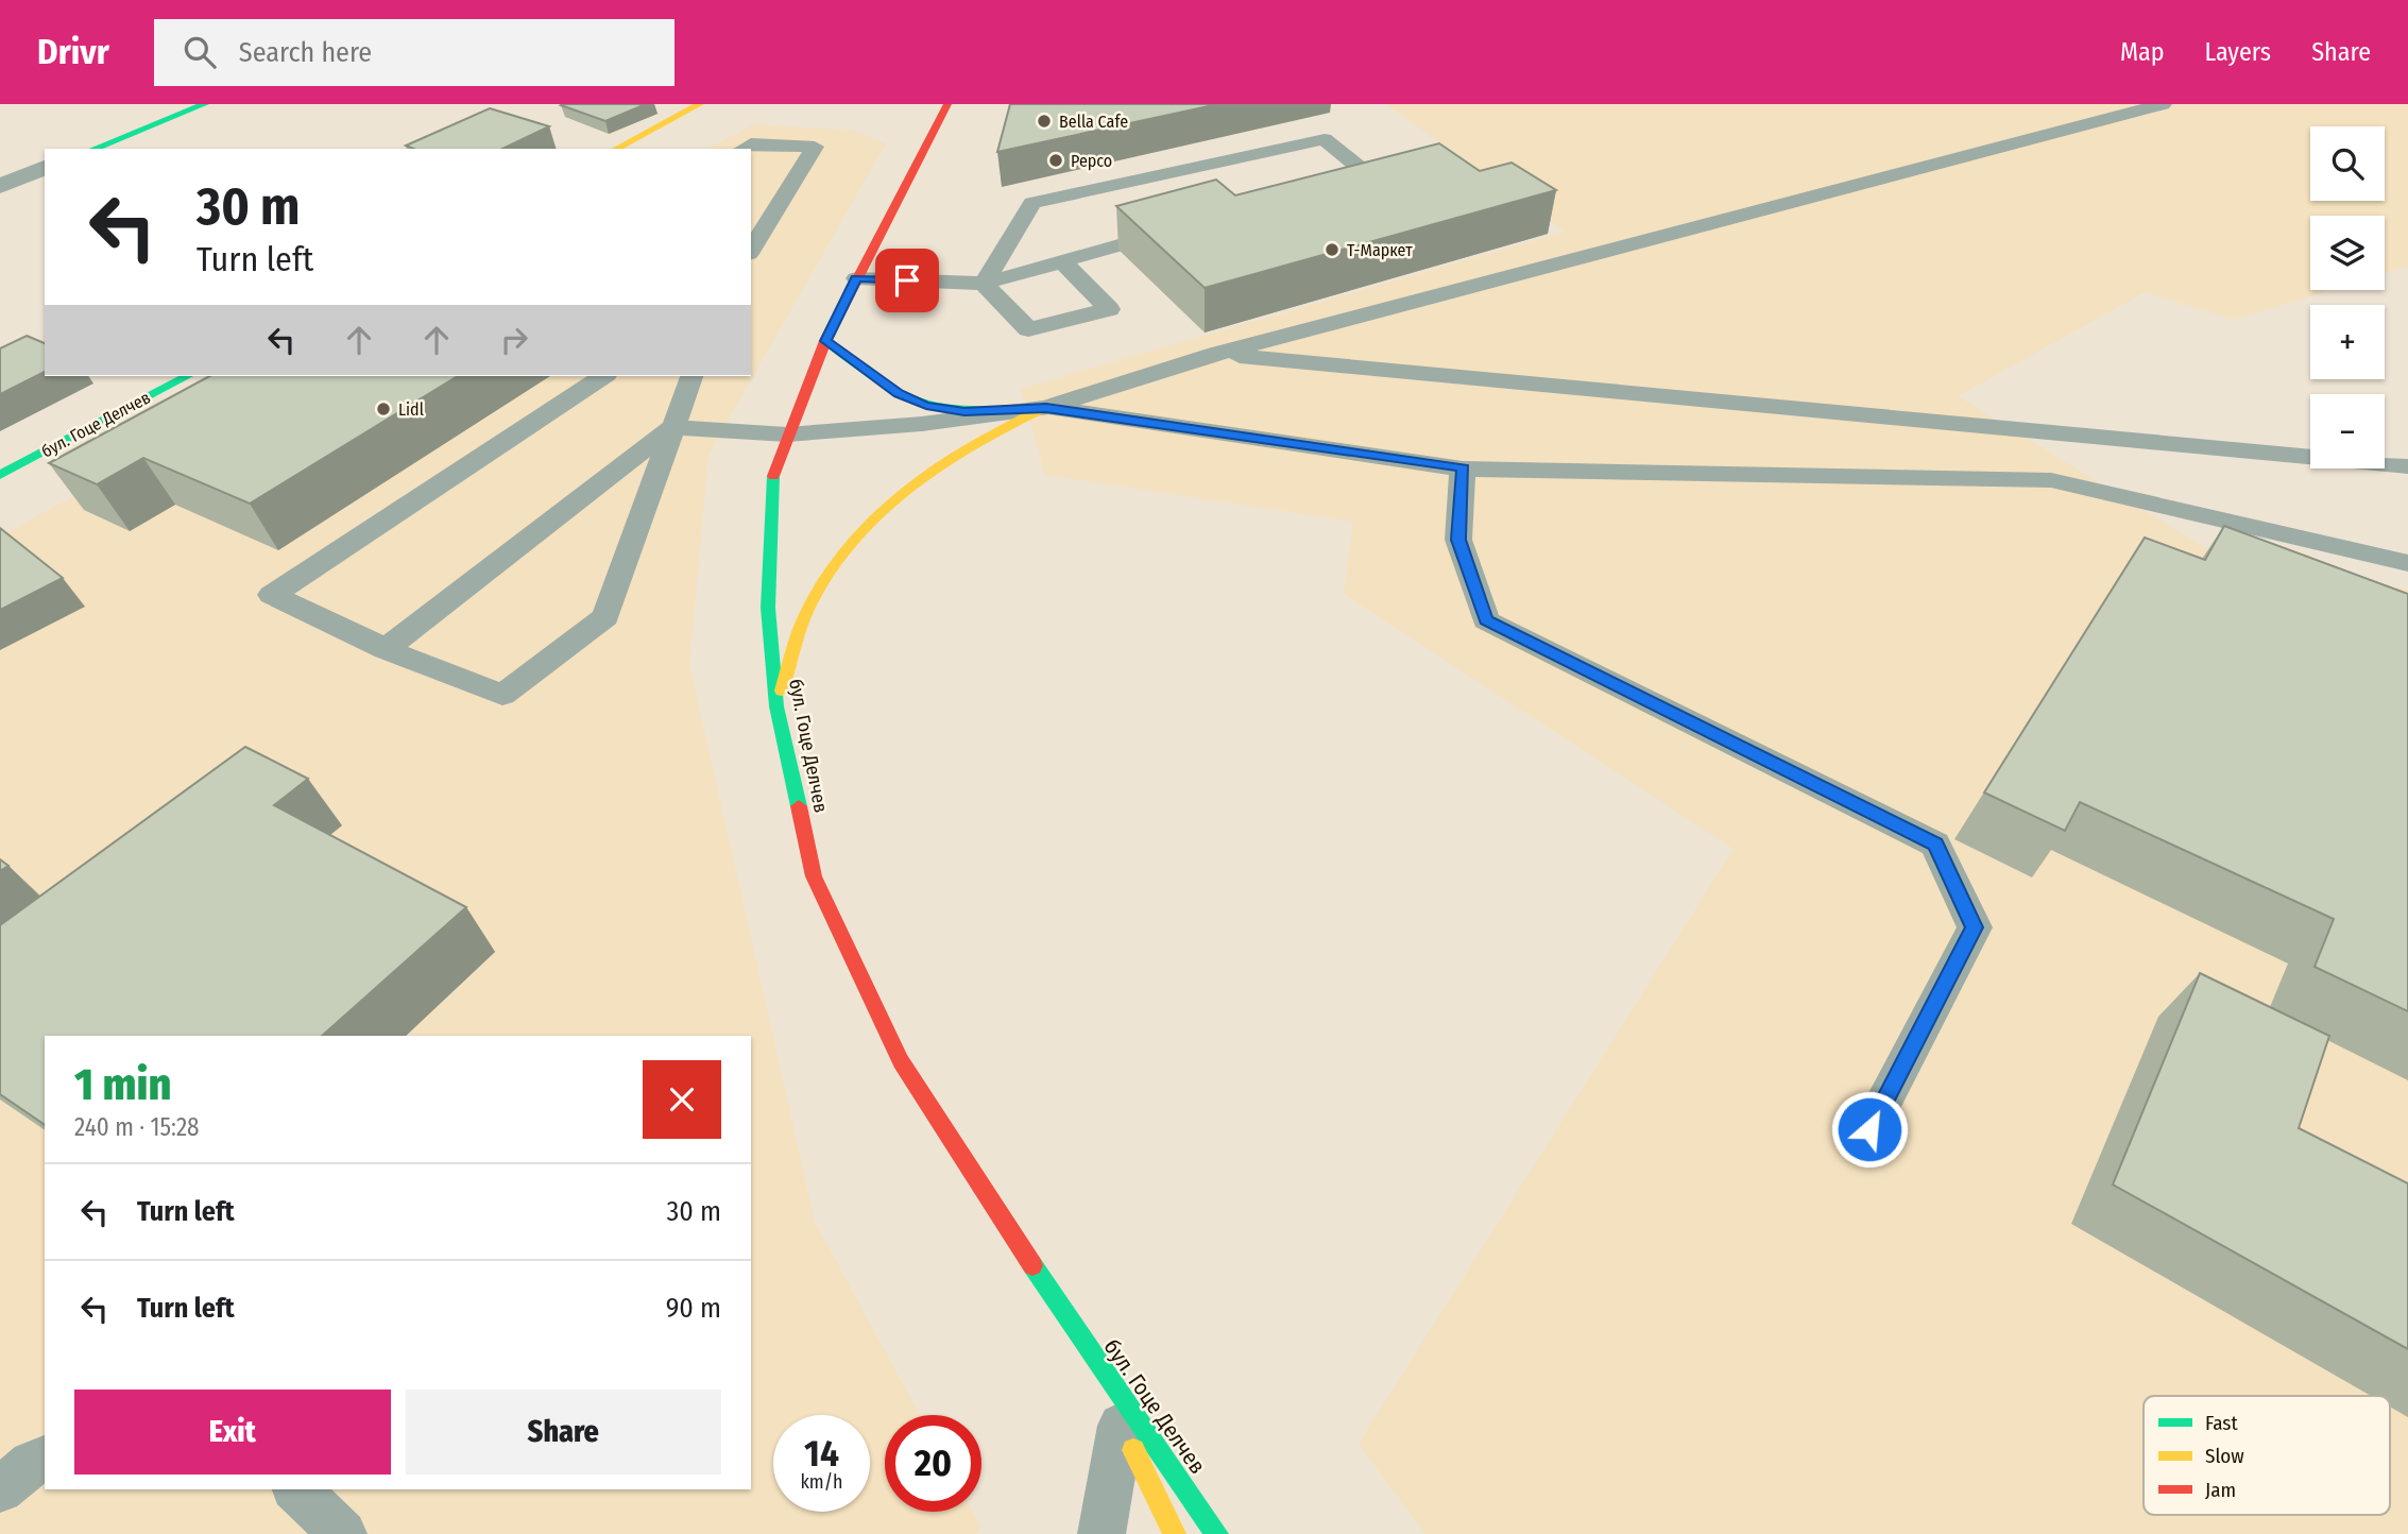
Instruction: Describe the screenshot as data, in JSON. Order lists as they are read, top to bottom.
{
  "streets": {
    "street": ["бул. Гоце Делчев"]
  },
  "places": [
    "Bella Cafe",
    "Pepco",
    "Т-Маркет",
    "Lidl"
  ],
  "legend": ["Fast", "Slow", "Jam"],
  "page": {
    "header": "Drivr",
    "search": "Search here",
    "nav": ["Map", "Layers", "Share"],
    "map_buttons": ["+", "−"],
    "turn": ["30 m", "Turn left"],
    "heading": ["1 min", "240 m · 15:28"],
    "list": [
      {
        "name": "Turn left",
        "value": "30 m"
      },
      {
        "name": "Turn left",
        "value": "90 m"
      }
    ],
    "buttons": ["Exit", "Share"],
    "speed": "14 km/h",
    "limit": "20"
  }
}
